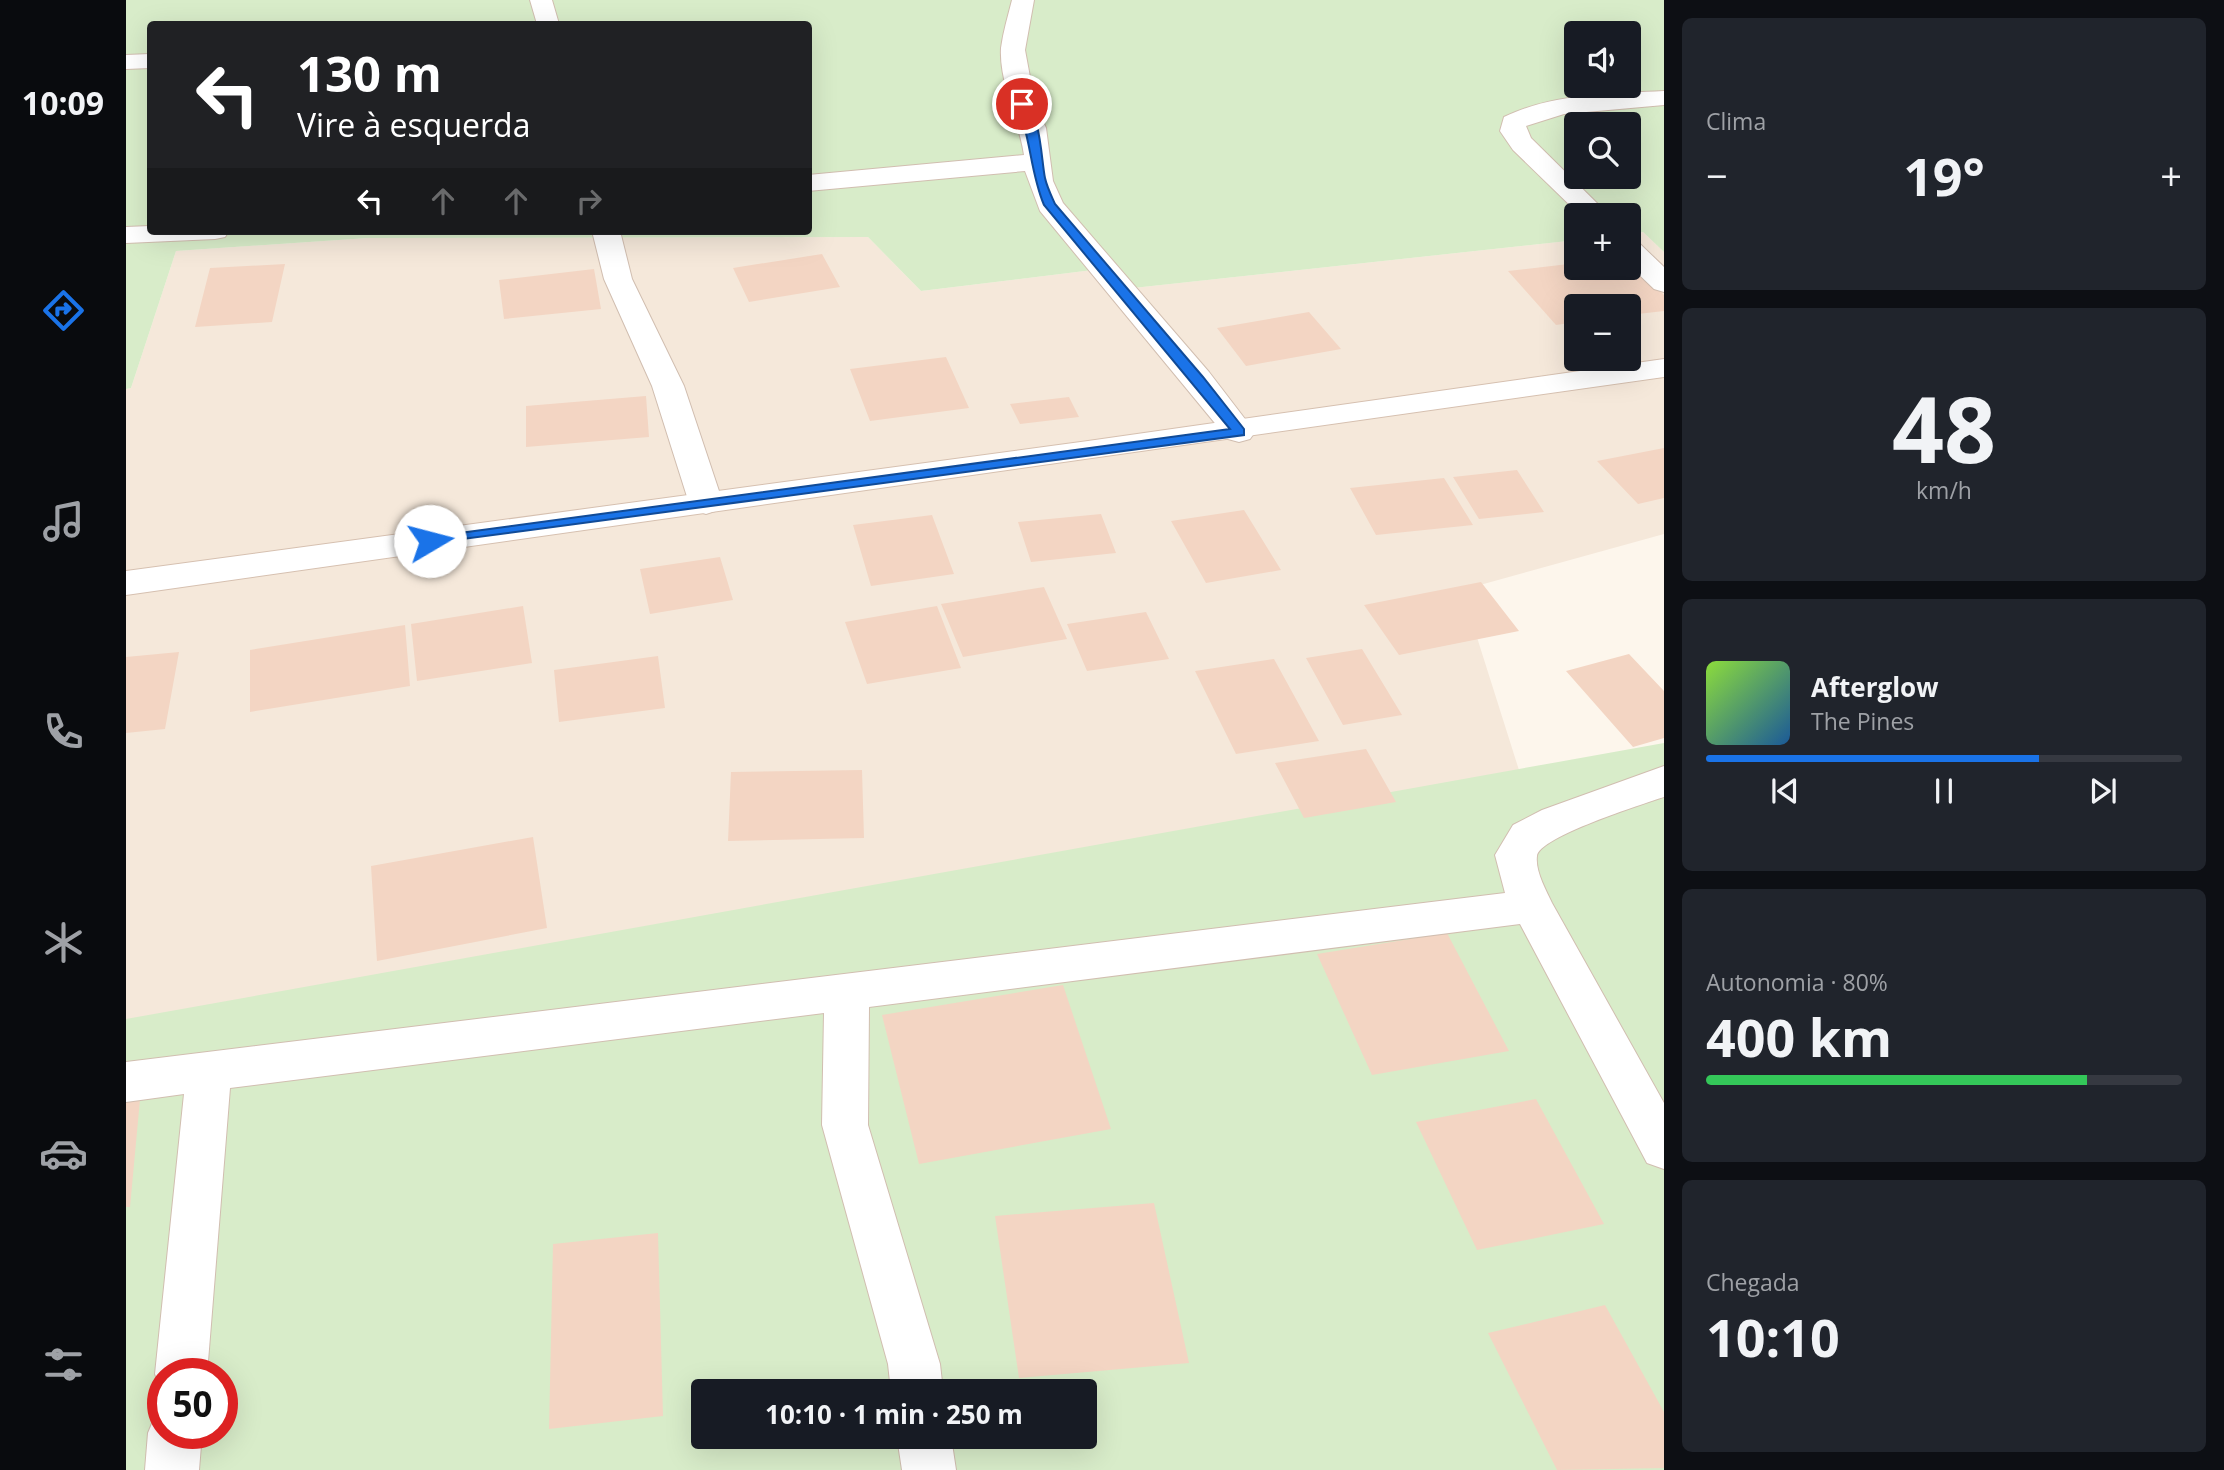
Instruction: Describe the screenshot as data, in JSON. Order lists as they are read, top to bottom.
{
  "page": {
    "tabs": "10:09",
    "tile": [
      "Clima",
      ["48", "km/h"],
      ["Autonomia · 80%", "400 km"],
      ["Chegada", "10:10"]
    ],
    "map_buttons": ["+", "−"],
    "turn": ["130 m", "Vire à esquerda"],
    "heat": ["−", "19°", "+"],
    "song": ["Afterglow", "The Pines"],
    "limit": "50",
    "trip": "10:10 · 1 min · 250 m"
  }
}
